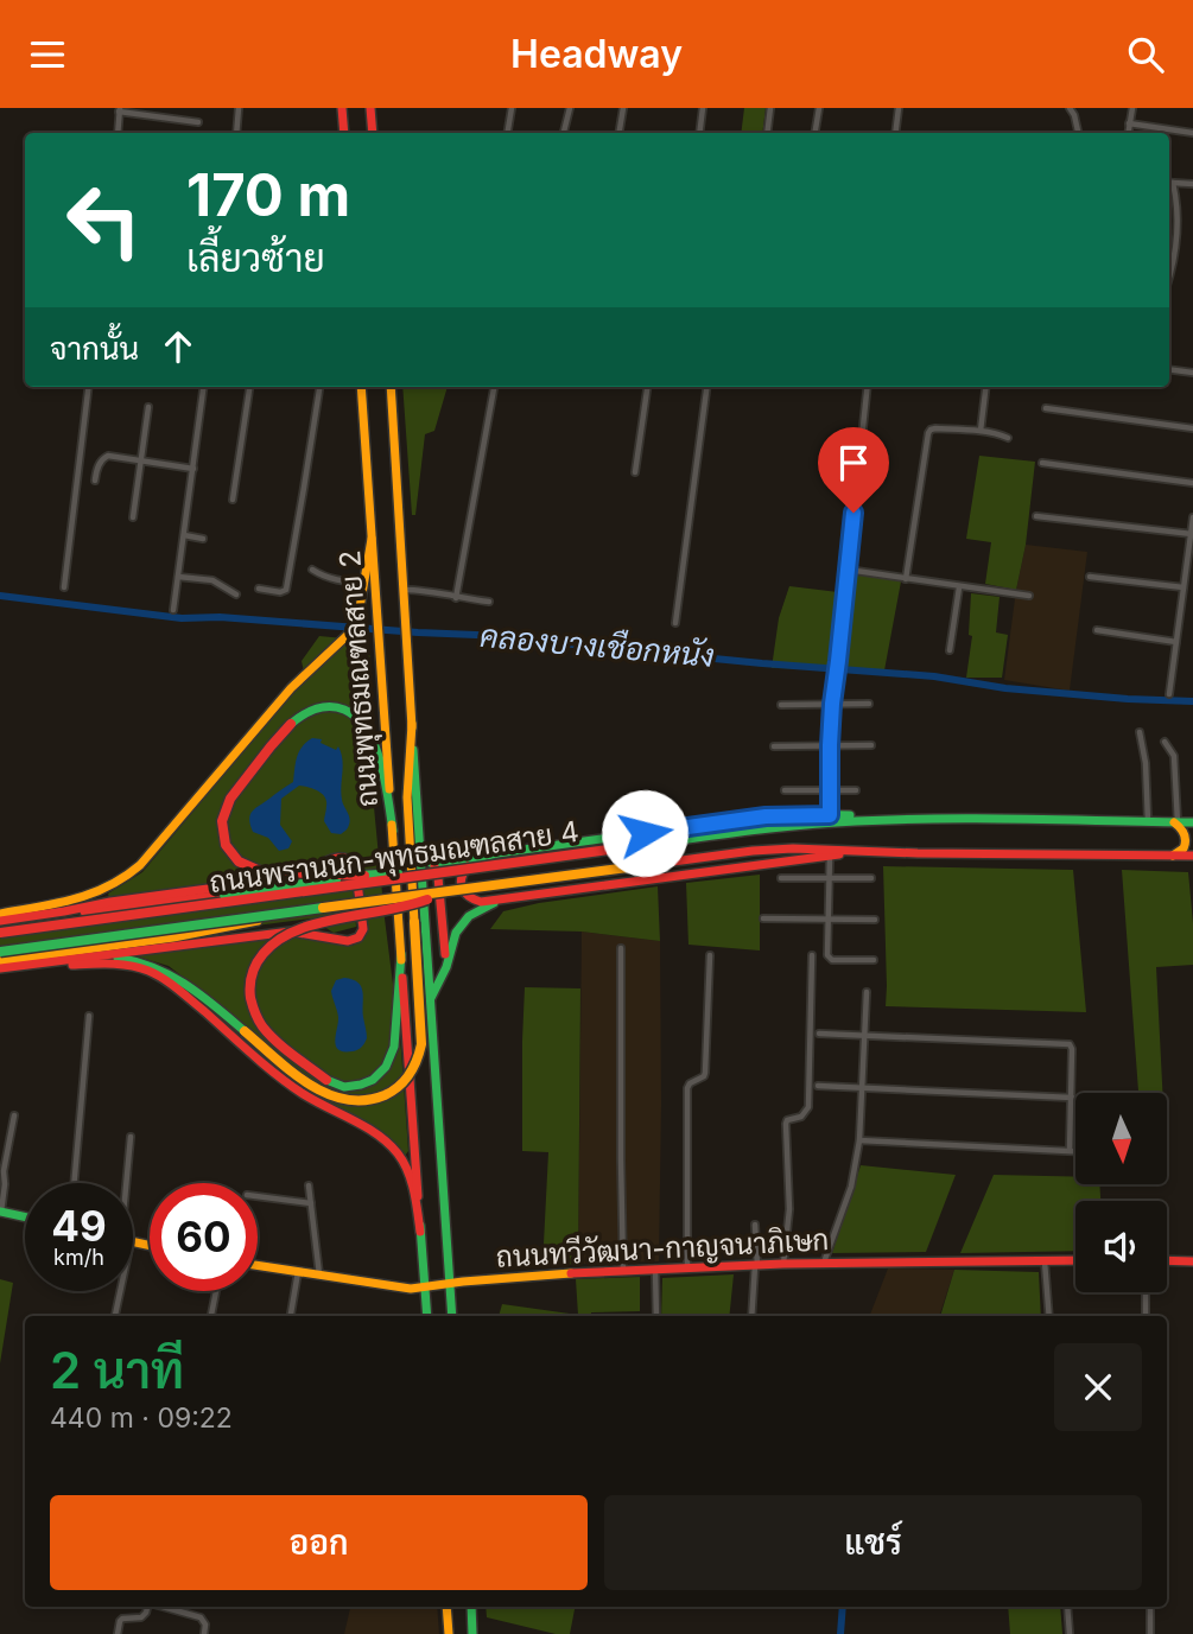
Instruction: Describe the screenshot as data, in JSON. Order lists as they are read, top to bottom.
{
  "streets": {
    "main road": ["ถนนพุทธมณฑลสาย 2", "ถนนพรานนก-พุทธมณฑลสาย 4", "ถนนทวีวัฒนา-กาญจนาภิเษก"]
  },
  "crossings": [
    ["ถนนพุทธมณฑลสาย 2", "ถนนทวีวัฒนา-กาญจนาภิเษก"]
  ],
  "water": ["คลองบางเชือกหนัง"],
  "north": "bottom",
  "page": {
    "header": "Headway",
    "turn": ["170 m", "เลี้ยวซ้าย"],
    "then": "จากนั้น",
    "speed": "49 km/h",
    "limit": "60",
    "heading": ["2 นาที", "440 m · 09:22"],
    "buttons": ["ออก", "แชร์"]
  }
}
